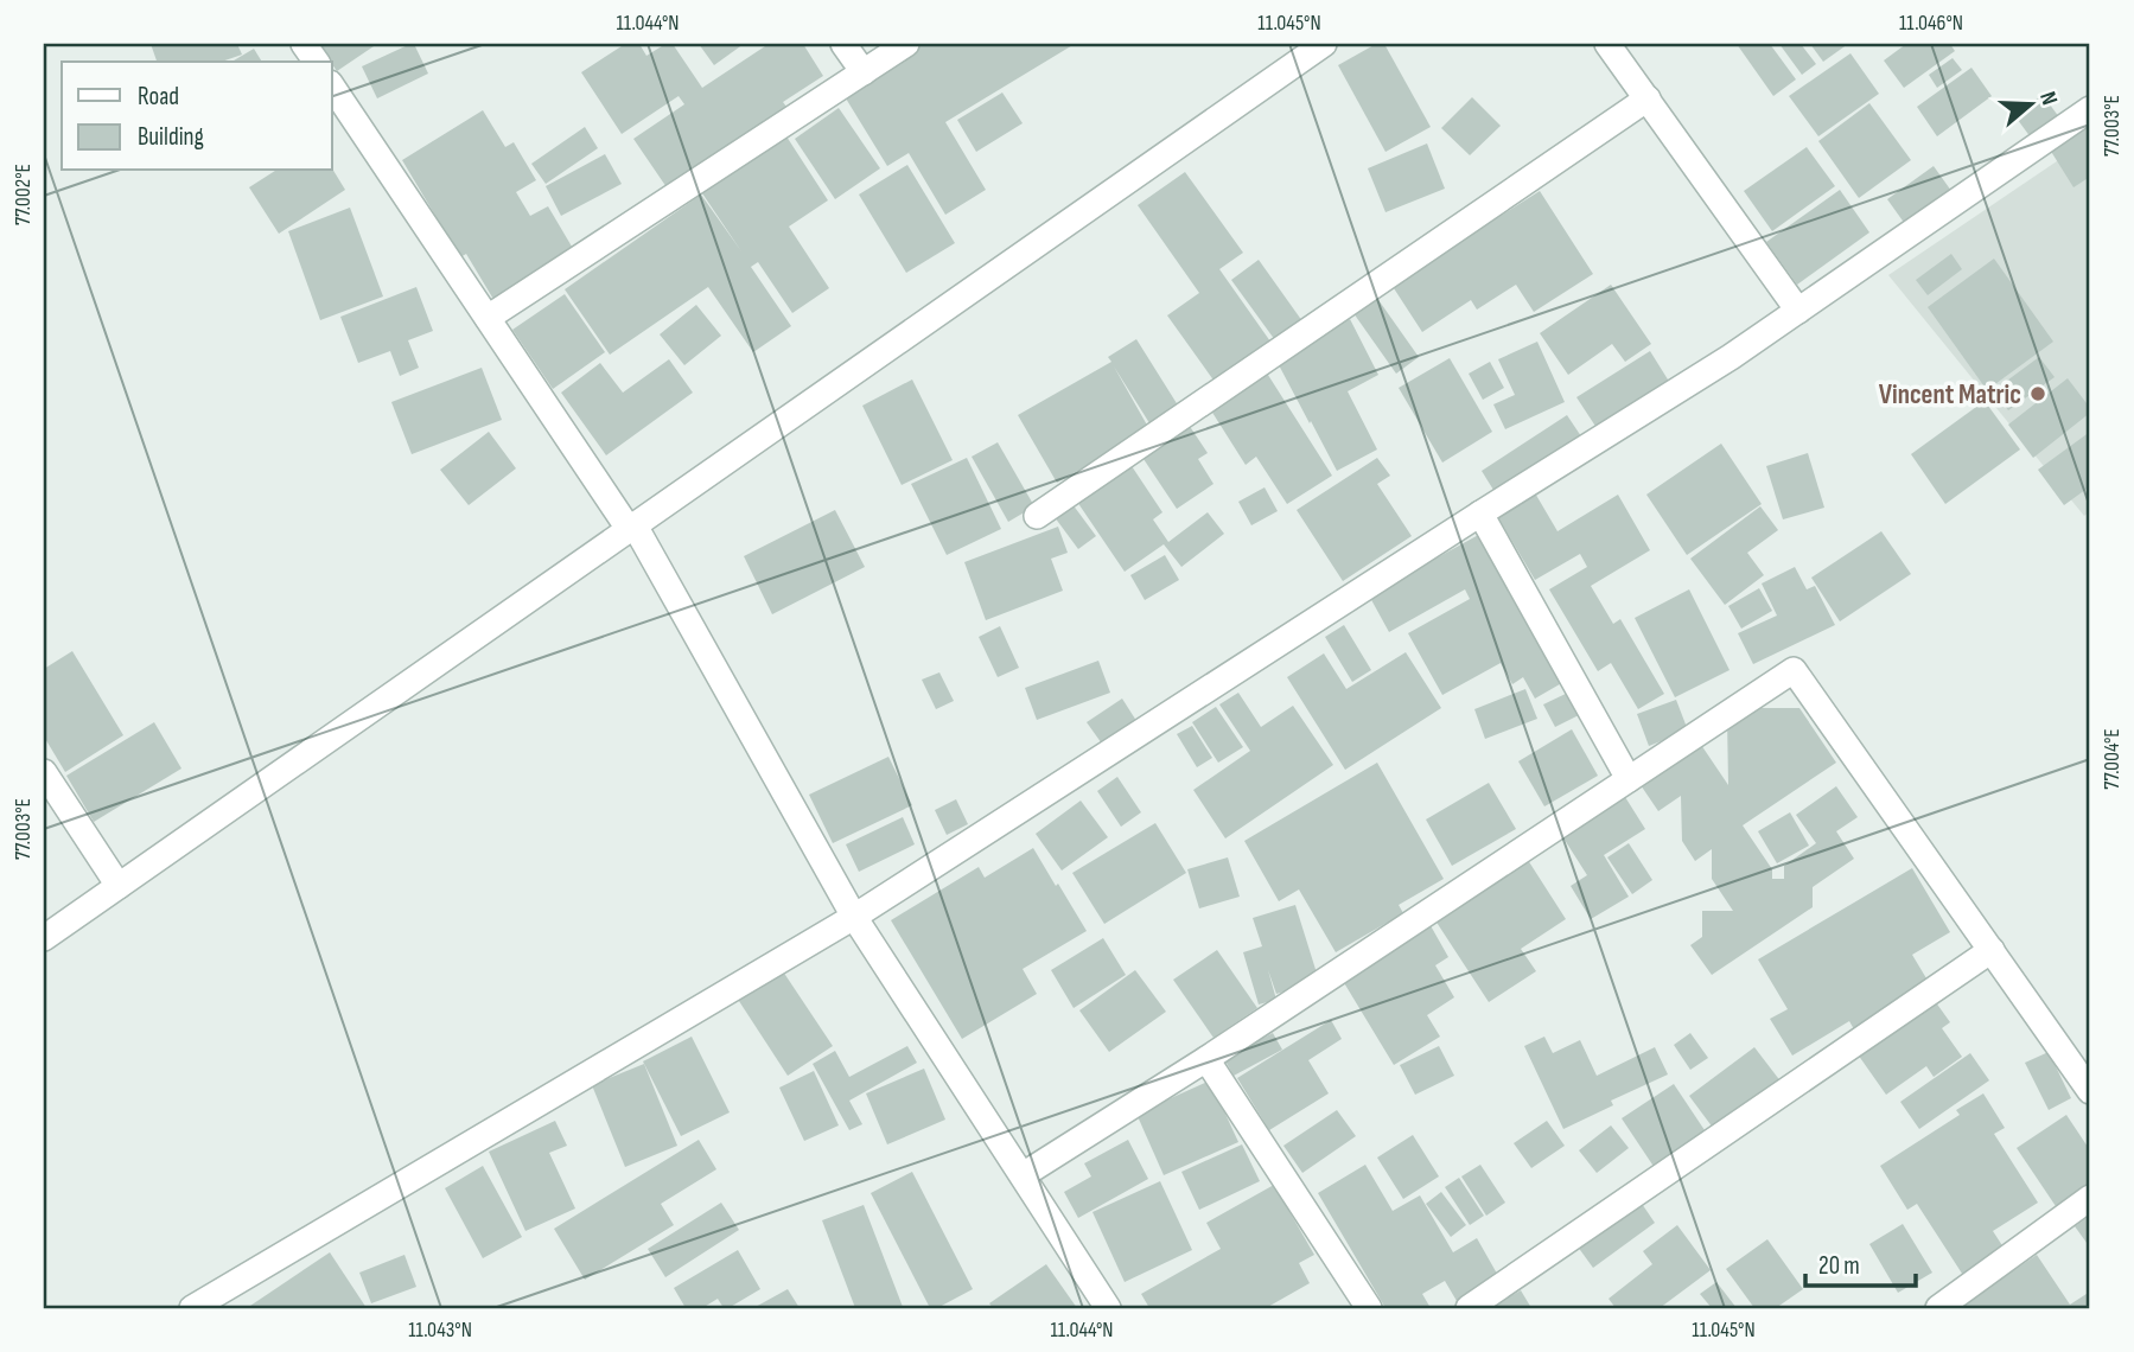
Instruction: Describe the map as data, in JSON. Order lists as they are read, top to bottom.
{
  "places": ["Vincent Matric"],
  "legend": ["Road", "Building"],
  "scale_bar": "20 m",
  "north": "right",
  "coordinates": [
    "11.044°N",
    "11.045°N",
    "11.046°N",
    "77.003°E",
    "77.002°E",
    "77.004°E",
    "11.043°N"
  ]
}
